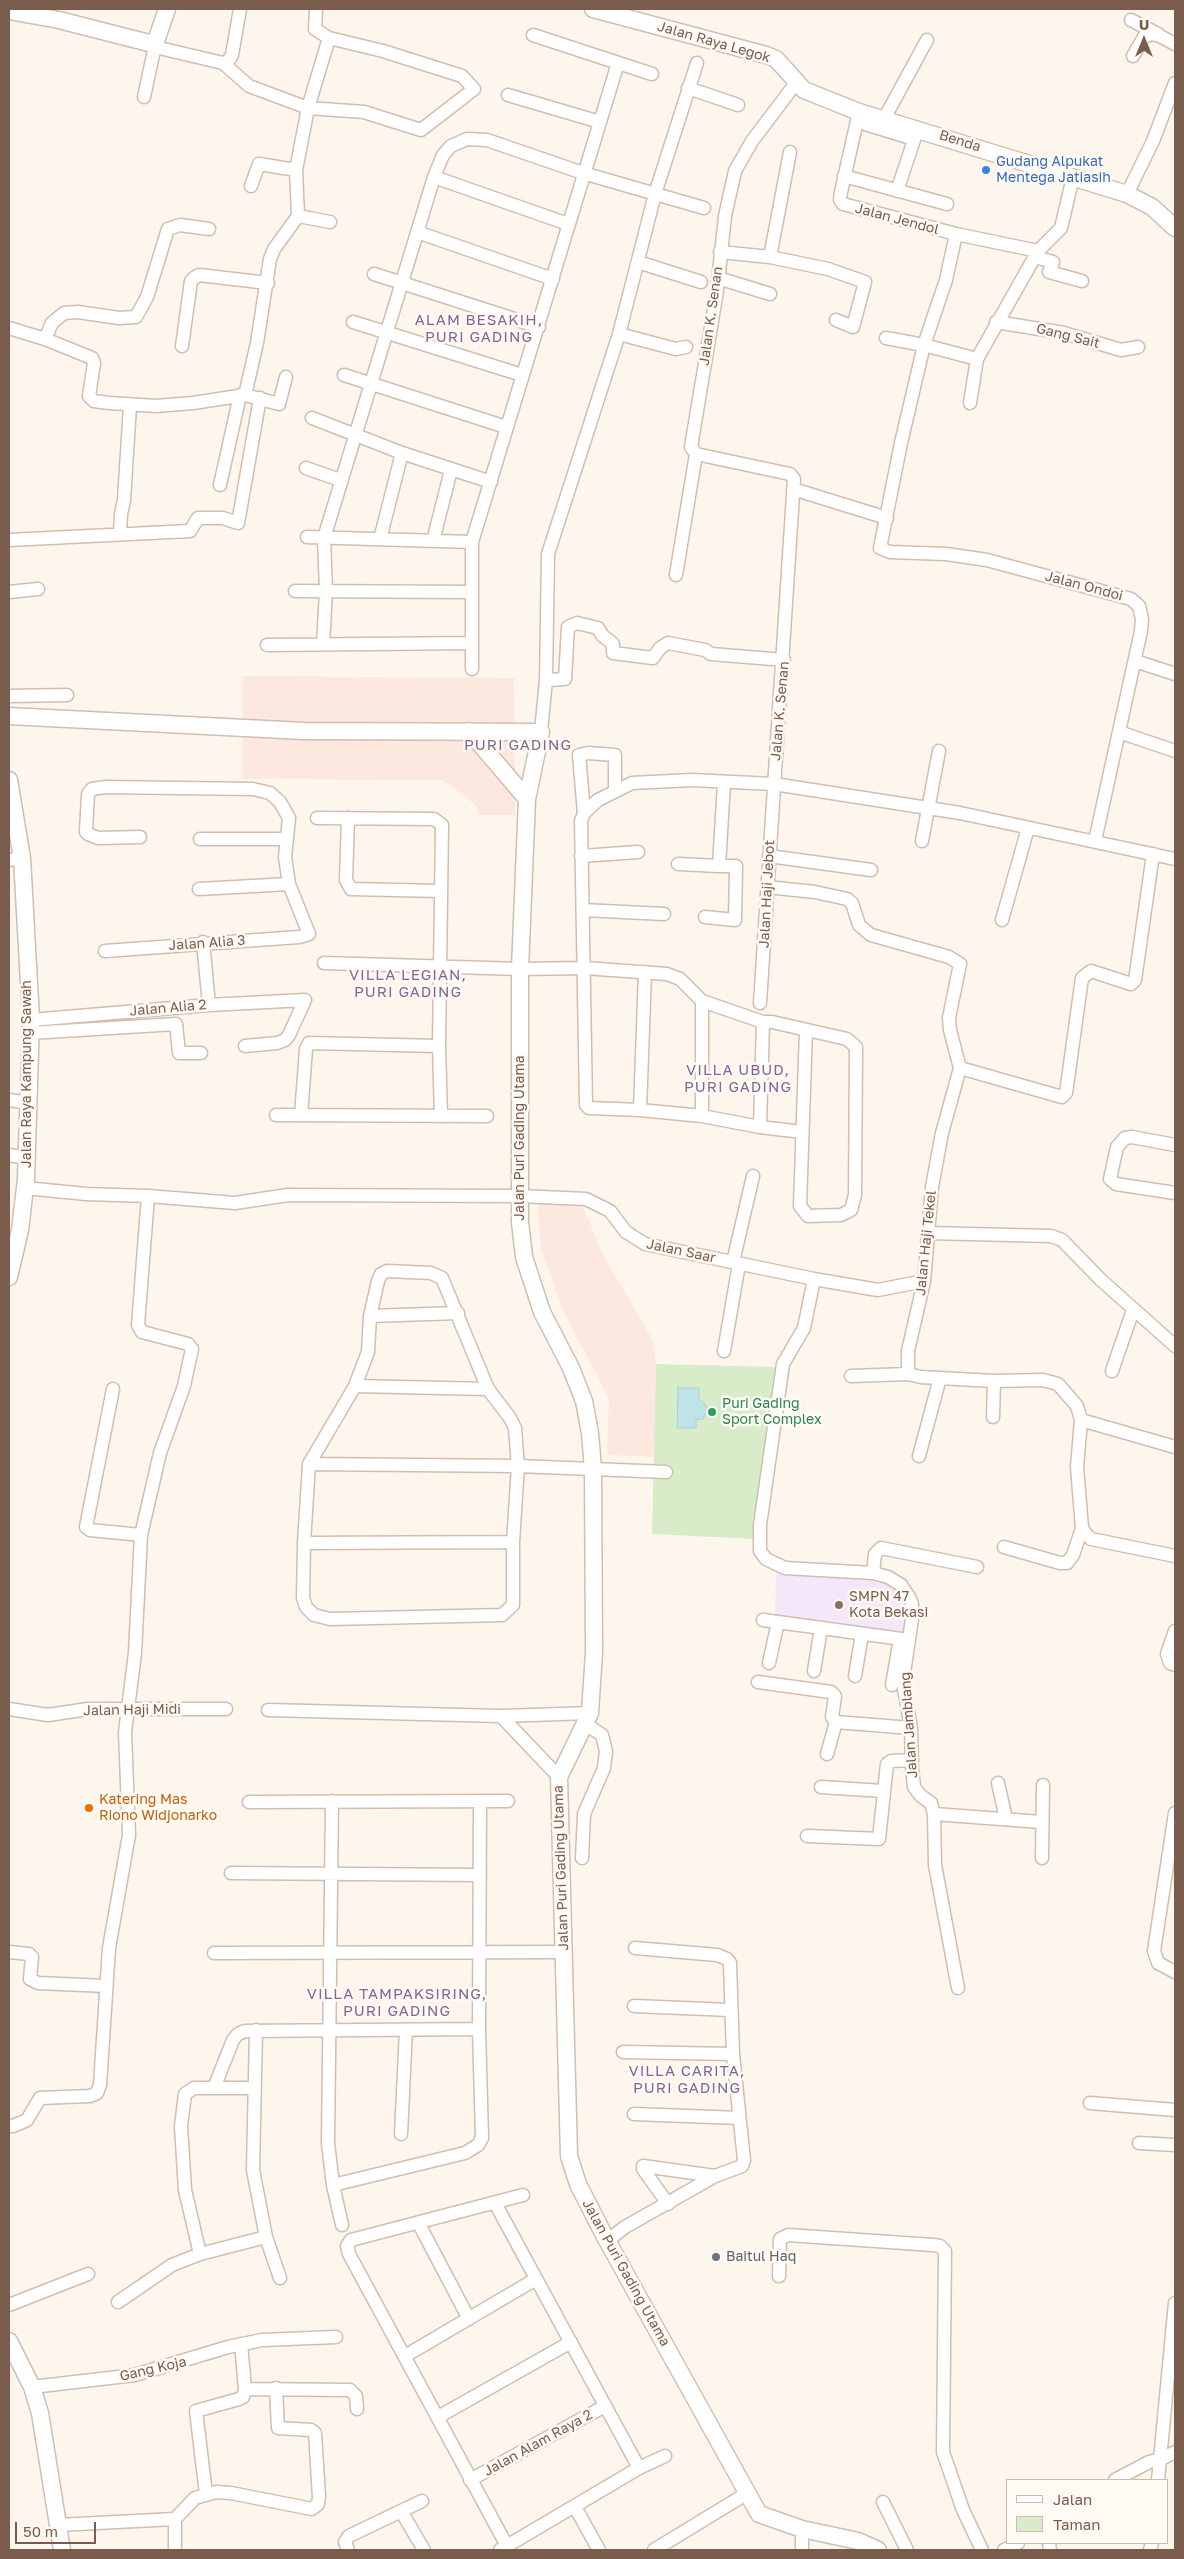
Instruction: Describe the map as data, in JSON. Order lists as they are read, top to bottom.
{
  "streets": {
    "street": [
      "Jalan Raya Legok",
      "Benda",
      "Jalan Jendol",
      "Jalan K. Senan",
      "Gang Sait",
      "Jalan Ondoi",
      "Jalan Haji Jebot",
      "Jalan Alia 3",
      "Jalan Alia 2",
      "Jalan Raya Kampung Sawah",
      "Jalan Puri Gading Utama",
      "Jalan Haji Tekel",
      "Jalan Saar",
      "Jalan Haji Midi",
      "Jalan Jamblang",
      "Gang Koja",
      "Jalan Alam Raya 2"
    ]
  },
  "crossings": [
    ["Jalan Raya Legok", "Benda"],
    ["Jalan Raya Legok", "Jalan K. Senan"],
    ["Benda", "Jalan Jendol"],
    ["Jalan K. Senan", "Jalan Haji Jebot"],
    ["Jalan Alia 2", "Jalan Raya Kampung Sawah"],
    ["Jalan Raya Kampung Sawah", "Jalan Saar"],
    ["Jalan Puri Gading Utama", "Jalan Saar"],
    ["Jalan Haji Tekel", "Jalan Saar"],
    ["Jalan Saar", "Jalan Jamblang"]
  ],
  "districts": [
    "ALAM BESAKIH, PURI GADING",
    "PURI GADING",
    "VILLA LEGIAN, PURI GADING",
    "VILLA UBUD, PURI GADING",
    "VILLA TAMPAKSIRING, PURI GADING",
    "VILLA CARITA, PURI GADING"
  ],
  "places": [
    "Gudang Alpukat Mentega Jatiasih",
    "Puri Gading Sport Complex",
    "SMPN 47 Kota Bekasi",
    "Katering Mas Riono Widjonarko",
    "Baitul Haq"
  ],
  "legend": ["Jalan", "Taman"],
  "scale_bar": "50 m",
  "north": "top"
}
